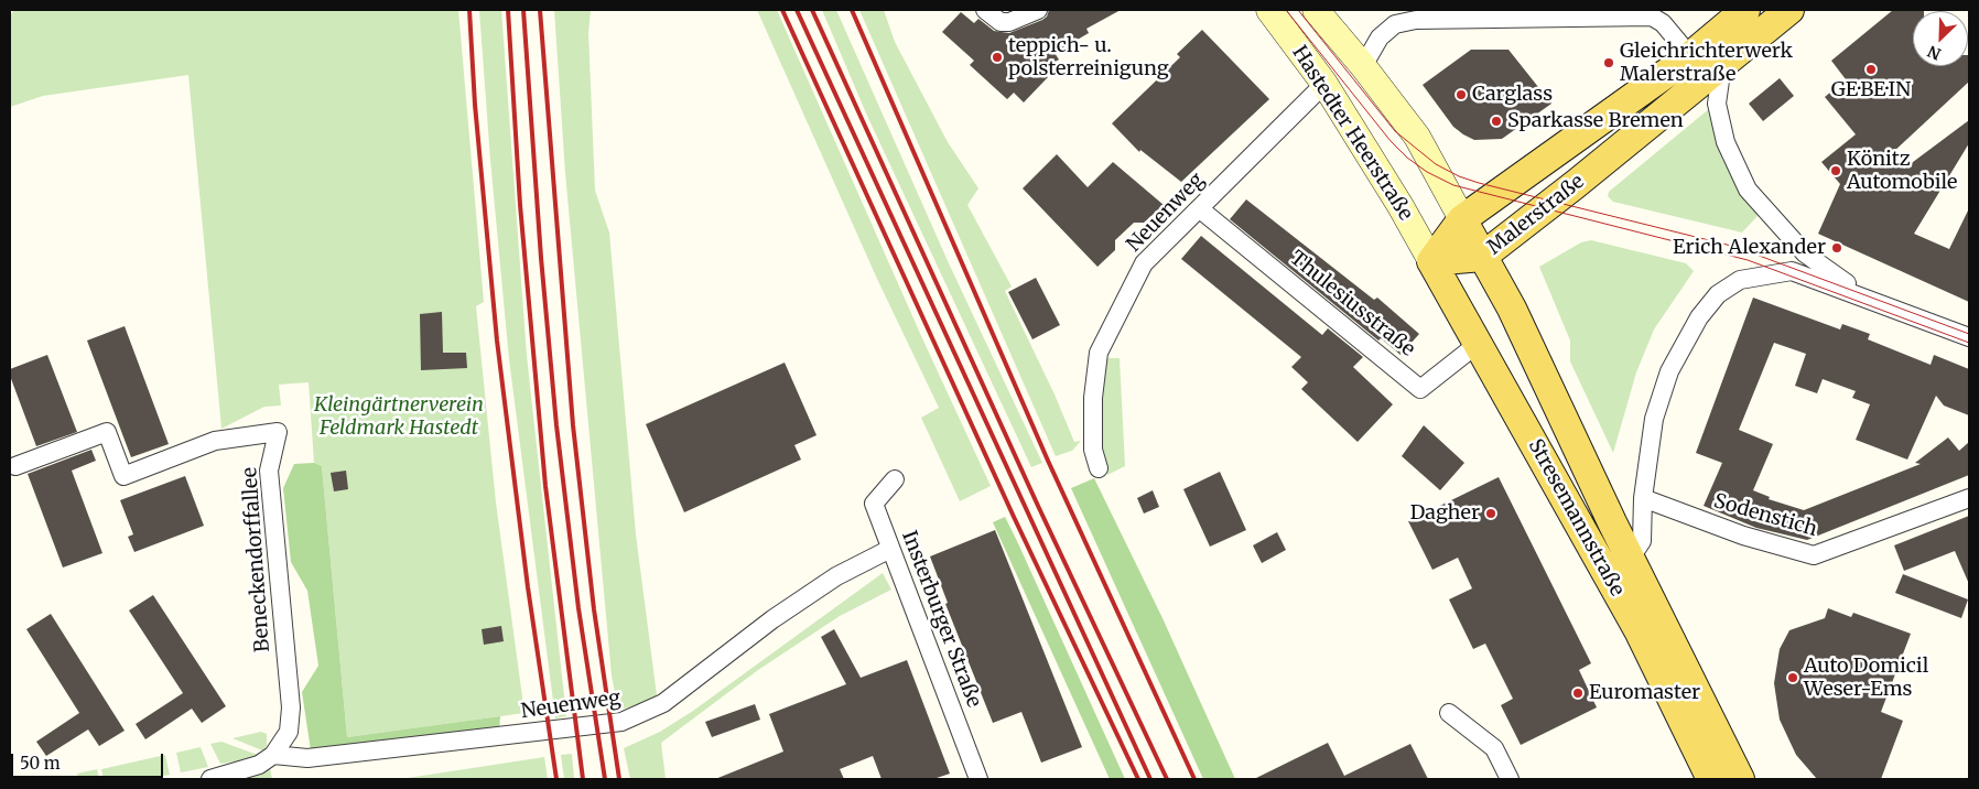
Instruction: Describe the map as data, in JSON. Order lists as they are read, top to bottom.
{
  "streets": {
    "main road": ["Hastedter Heerstraße", "Malerstraße", "Stresemannstraße"],
    "street": [
      "Neuenweg",
      "Thulesiusstraße",
      "Sodenstich",
      "Beneckendorffallee",
      "Insterburger Straße"
    ]
  },
  "crossings": [
    ["Hastedter Heerstraße", "Neuenweg"],
    ["Hastedter Heerstraße", "Malerstraße"],
    ["Hastedter Heerstraße", "Stresemannstraße"],
    ["Neuenweg", "Thulesiusstraße"],
    ["Neuenweg", "Beneckendorffallee"],
    ["Neuenweg", "Insterburger Straße"],
    ["Malerstraße", "Stresemannstraße"],
    ["Thulesiusstraße", "Stresemannstraße"]
  ],
  "parks": ["Kleingärtnerverein Feldmark Hastedt"],
  "places": [
    "teppich- u. polsterreinigung",
    "Gleichrichterwerk Malerstraße",
    "GE·BE·IN",
    "Carglass",
    "Sparkasse Bremen",
    "Könitz Automobile",
    "Erich Alexander",
    "Dagher",
    "Auto Domicil Weser-Ems",
    "Euromaster"
  ],
  "scale_bar": "50 m",
  "north": "bottom left"
}
